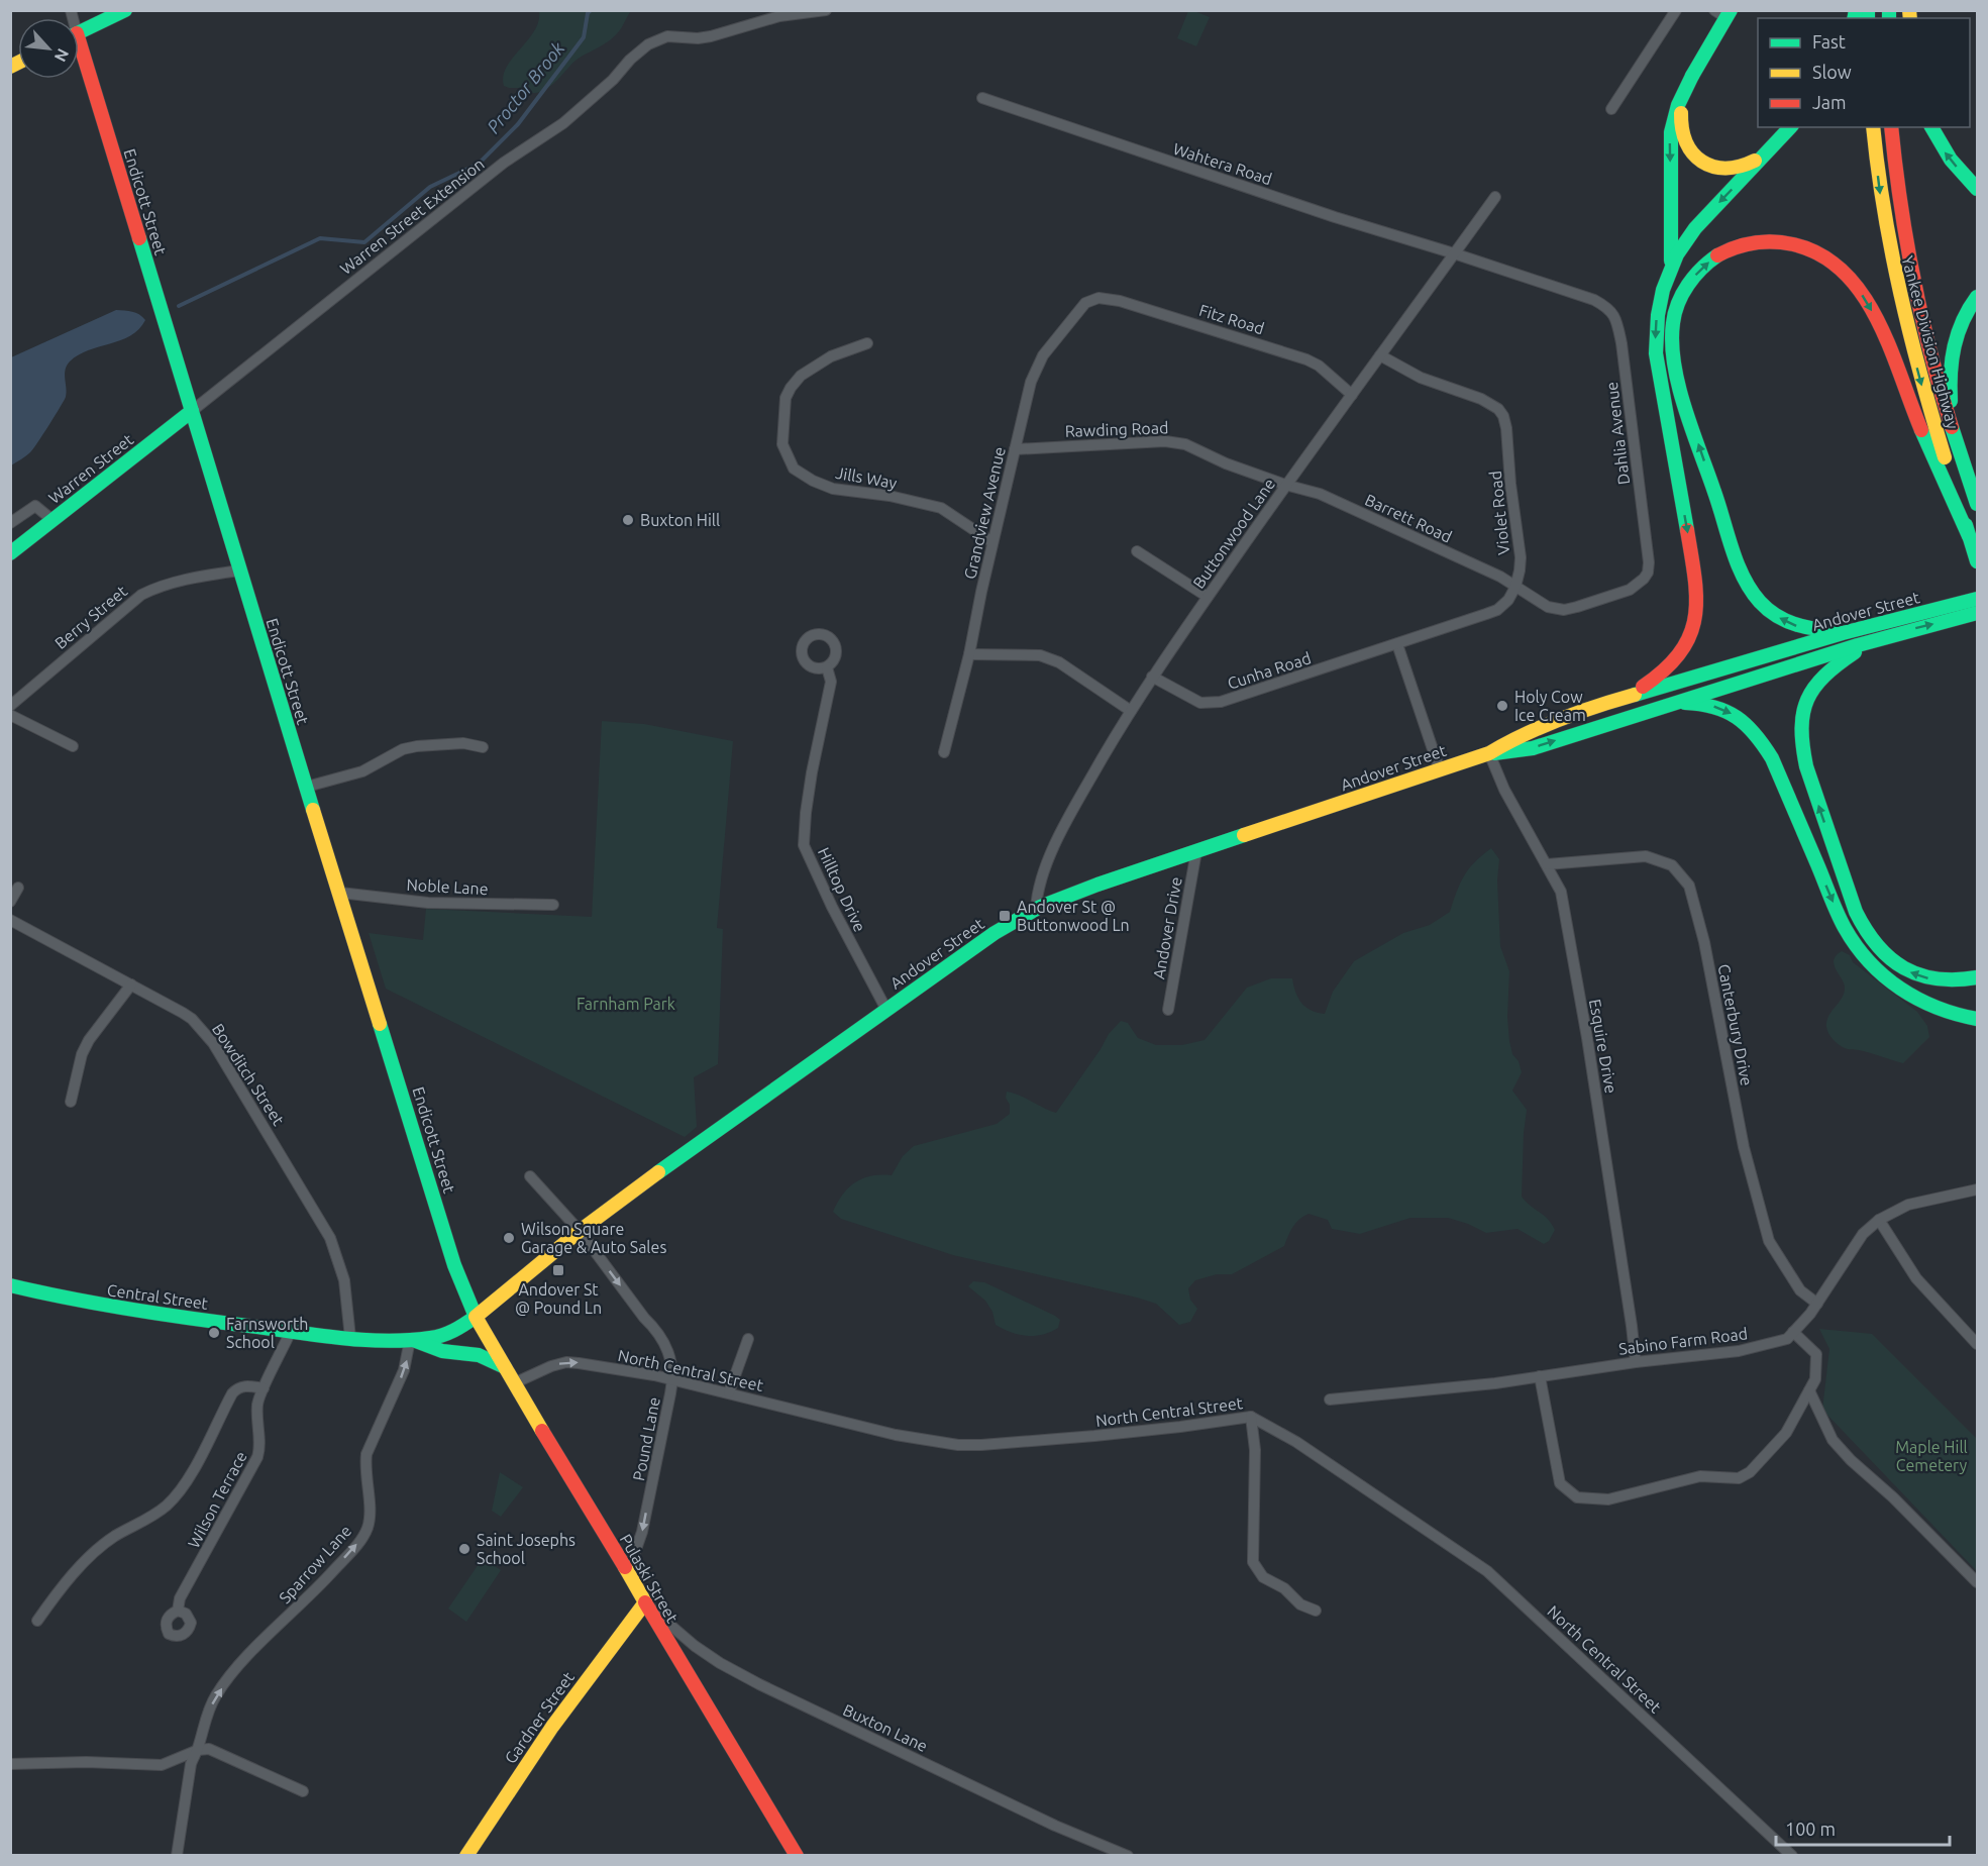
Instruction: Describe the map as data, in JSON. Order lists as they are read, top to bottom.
{
  "streets": {
    "main road": [
      "Endicott Street",
      "Yankee Division Highway",
      "Warren Street",
      "Andover Street",
      "Central Street",
      "Pulaski Street",
      "Gardner Street"
    ],
    "street": [
      "Wahtera Road",
      "Warren Street Extension",
      "Fitz Road",
      "Rawding Road",
      "Dahlia Avenue",
      "Jills Way",
      "Grandview Avenue",
      "Violet Road",
      "Barrett Road",
      "Buttonwood Lane",
      "Berry Street",
      "Cunha Road",
      "Noble Lane",
      "Hilltop Drive",
      "Andover Drive",
      "Canterbury Drive",
      "Esquire Drive",
      "Bowditch Street",
      "Sabino Farm Road",
      "North Central Street",
      "Pound Lane",
      "Wilson Terrace",
      "Sparrow Lane",
      "Buxton Lane"
    ]
  },
  "crossings": [
    ["Wahtera Road", "Dahlia Avenue"],
    ["Wahtera Road", "Buttonwood Lane"],
    ["Endicott Street", "Warren Street Extension"],
    ["Endicott Street", "Warren Street"],
    ["Endicott Street", "Andover Street"],
    ["Endicott Street", "Berry Street"],
    ["Endicott Street", "Noble Lane"],
    ["Endicott Street", "Central Street"],
    ["Endicott Street", "Pulaski Street"],
    ["Warren Street Extension", "Warren Street"],
    ["Fitz Road", "Grandview Avenue"],
    ["Fitz Road", "Buttonwood Lane"],
    ["Rawding Road", "Grandview Avenue"],
    ["Rawding Road", "Barrett Road"],
    ["Rawding Road", "Buttonwood Lane"],
    ["Dahlia Avenue", "Violet Road"],
    ["Dahlia Avenue", "Barrett Road"],
    ["Dahlia Avenue", "Buttonwood Lane"],
    ["Jills Way", "Grandview Avenue"],
    ["Violet Road", "Barrett Road"],
    ["Violet Road", "Buttonwood Lane"],
    ["Violet Road", "Cunha Road"],
    ["Barrett Road", "Buttonwood Lane"],
    ["Buttonwood Lane", "Andover Street"],
    ["Buttonwood Lane", "Cunha Road"],
    ["Andover Street", "Hilltop Drive"],
    ["Andover Street", "Andover Drive"],
    ["Andover Street", "Esquire Drive"],
    ["Andover Street", "Central Street"],
    ["Andover Street", "Pound Lane"],
    ["Andover Street", "Pulaski Street"],
    ["Canterbury Drive", "Esquire Drive"],
    ["Canterbury Drive", "Sabino Farm Road"],
    ["Esquire Drive", "Sabino Farm Road"],
    ["Bowditch Street", "Central Street"],
    ["Central Street", "Wilson Terrace"],
    ["Central Street", "Sparrow Lane"],
    ["Central Street", "Pulaski Street"],
    ["North Central Street", "Pound Lane"],
    ["North Central Street", "Pulaski Street"],
    ["Pound Lane", "Pulaski Street"],
    ["Pulaski Street", "Gardner Street"],
    ["Pulaski Street", "Buxton Lane"],
    ["Gardner Street", "Buxton Lane"]
  ],
  "one_way": ["Pound Lane", "Sparrow Lane"],
  "water": ["Proctor Brook"],
  "parks": ["Farnham Park", "Maple Hill Cemetery"],
  "places": {
    "other": [
      "Buxton Hill",
      "Holy Cow Ice Cream",
      "Wilson Square Garage & Auto Sales",
      "Farnsworth School",
      "Saint Josephs School"
    ],
    "transit": ["Andover St @ Buttonwood Ln", "Andover St @ Pound Ln"]
  },
  "legend": ["Fast", "Slow", "Jam"],
  "scale_bar": "100 m",
  "north": "bottom right"
}
